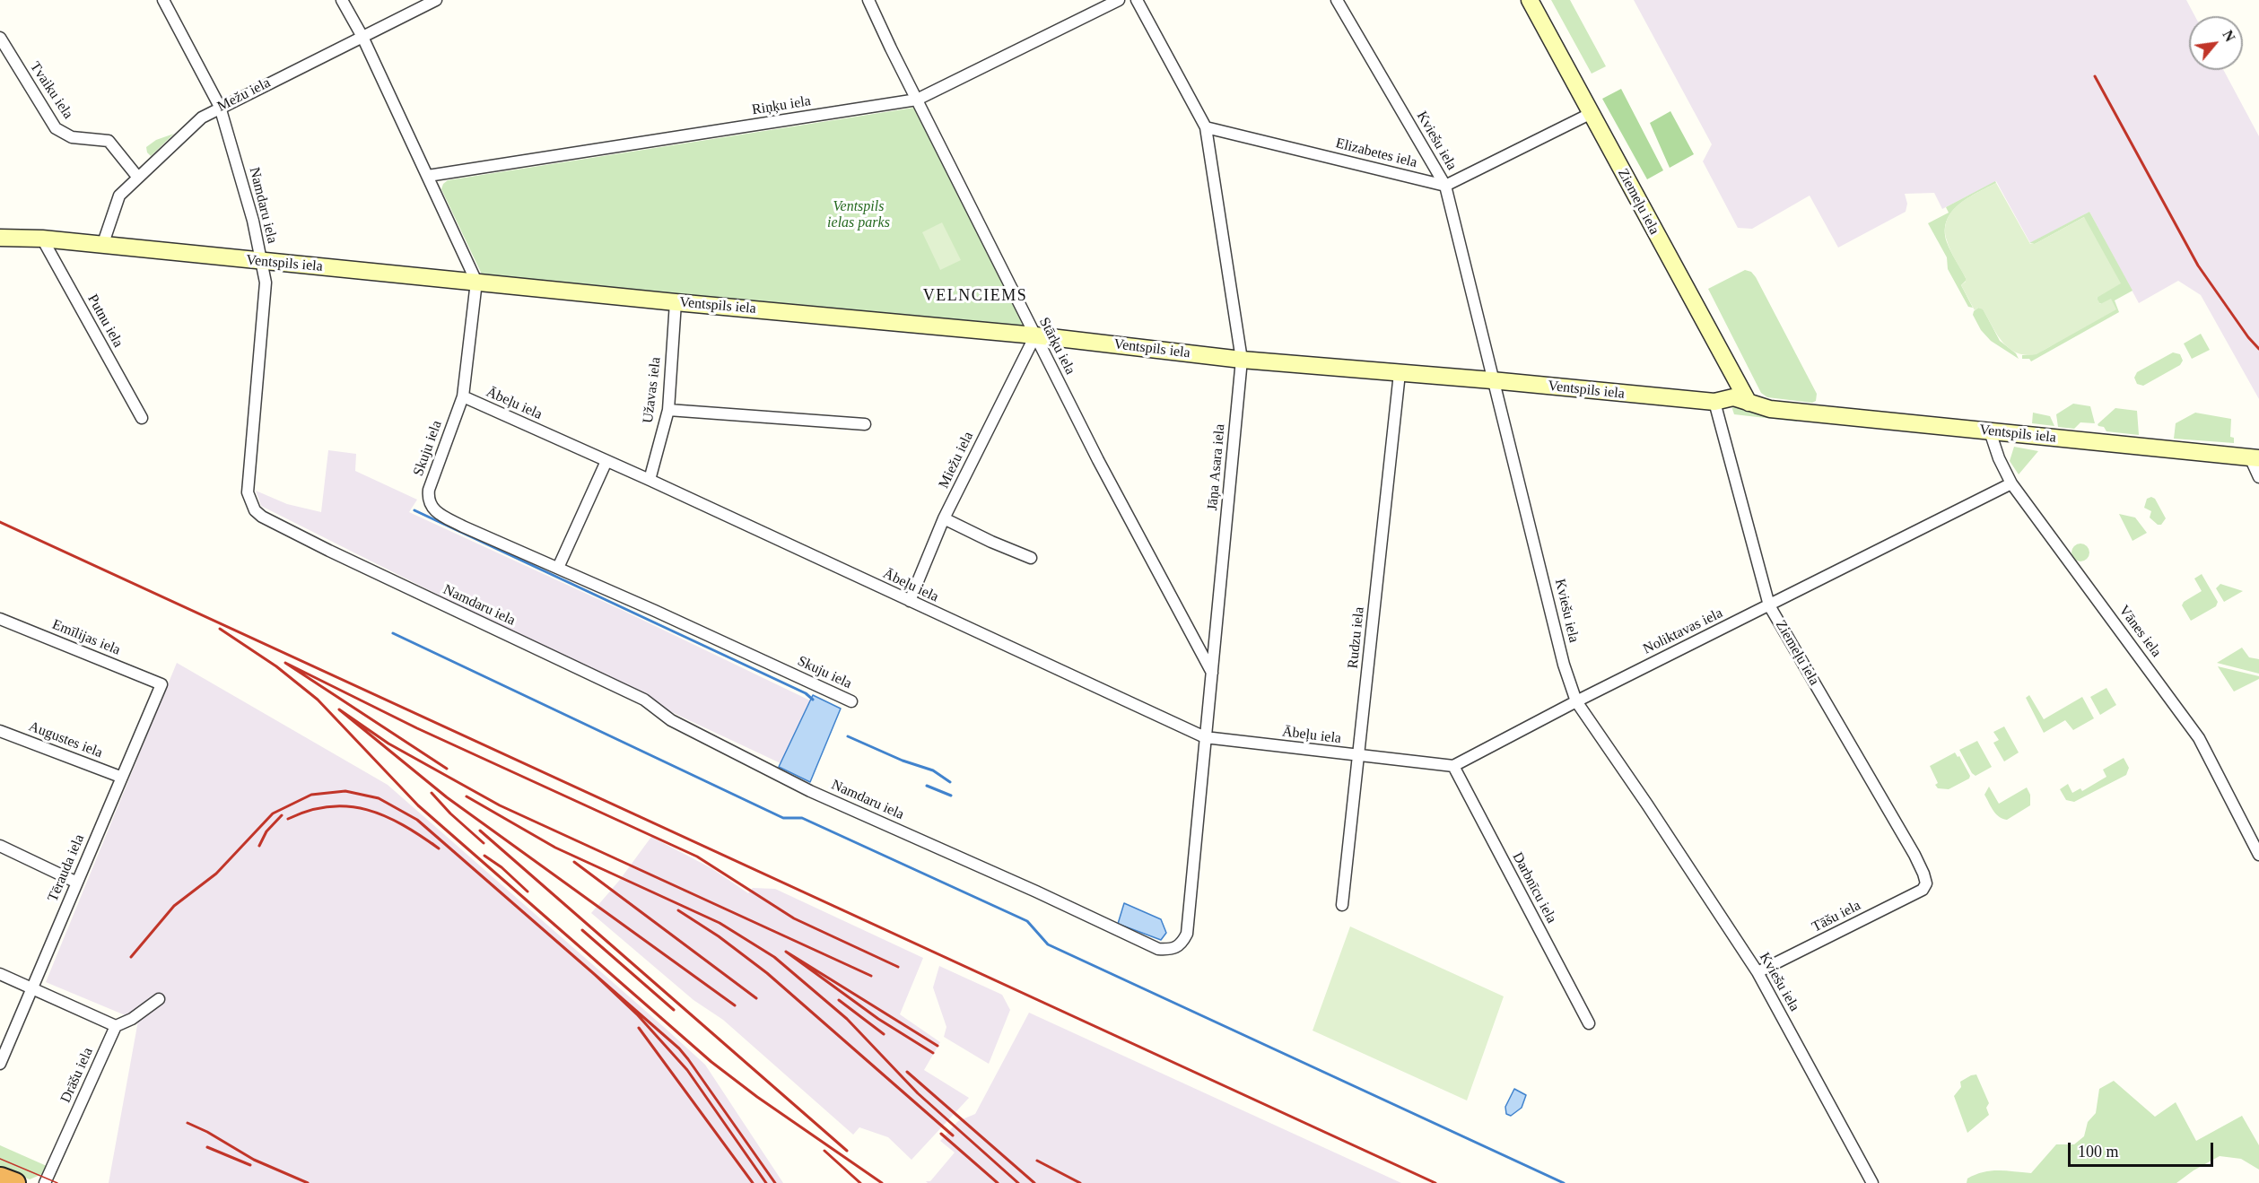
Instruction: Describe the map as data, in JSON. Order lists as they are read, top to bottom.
{
  "streets": {
    "street": [
      "Tvaiku iela",
      "Mežu iela",
      "Riņķu iela",
      "Kviešu iela",
      "Elizabetes iela",
      "Ziemeļu iela",
      "Namdaru iela",
      "Ventspils iela",
      "Putnu iela",
      "Stārķu iela",
      "Užavas iela",
      "Ābeļu iela",
      "Skuju iela",
      "Miežu iela",
      "Jāņa Asara iela",
      "Noliktavas iela",
      "Vānes iela",
      "Emīlijas iela",
      "Rudzu iela",
      "Augustes iela",
      "Tērauda iela",
      "Darbnīcu iela",
      "Tāšu iela",
      "Drāšu iela"
    ]
  },
  "crossings": [
    ["Tvaiku iela", "Mežu iela"],
    ["Mežu iela", "Namdaru iela"],
    ["Mežu iela", "Ventspils iela"],
    ["Riņķu iela", "Stārķu iela"],
    ["Kviešu iela", "Elizabetes iela"],
    ["Kviešu iela", "Ventspils iela"],
    ["Kviešu iela", "Noliktavas iela"],
    ["Kviešu iela", "Tāšu iela"],
    ["Elizabetes iela", "Jāņa Asara iela"],
    ["Ziemeļu iela", "Ventspils iela"],
    ["Ziemeļu iela", "Noliktavas iela"],
    ["Ziemeļu iela", "Tāšu iela"],
    ["Namdaru iela", "Ventspils iela"],
    ["Namdaru iela", "Jāņa Asara iela"],
    ["Ventspils iela", "Putnu iela"],
    ["Ventspils iela", "Stārķu iela"],
    ["Ventspils iela", "Užavas iela"],
    ["Ventspils iela", "Skuju iela"],
    ["Ventspils iela", "Miežu iela"],
    ["Ventspils iela", "Jāņa Asara iela"],
    ["Ventspils iela", "Vānes iela"],
    ["Ventspils iela", "Rudzu iela"],
    ["Stārķu iela", "Miežu iela"],
    ["Stārķu iela", "Jāņa Asara iela"],
    ["Užavas iela", "Ābeļu iela"],
    ["Ābeļu iela", "Skuju iela"],
    ["Ābeļu iela", "Miežu iela"],
    ["Ābeļu iela", "Jāņa Asara iela"],
    ["Ābeļu iela", "Rudzu iela"],
    ["Noliktavas iela", "Vānes iela"],
    ["Noliktavas iela", "Darbnīcu iela"],
    ["Emīlijas iela", "Tērauda iela"],
    ["Augustes iela", "Tērauda iela"]
  ],
  "districts": ["VELNCIEMS"],
  "parks": ["Ventspils ielas parks"],
  "scale_bar": "100 m",
  "north": "top right"
}
